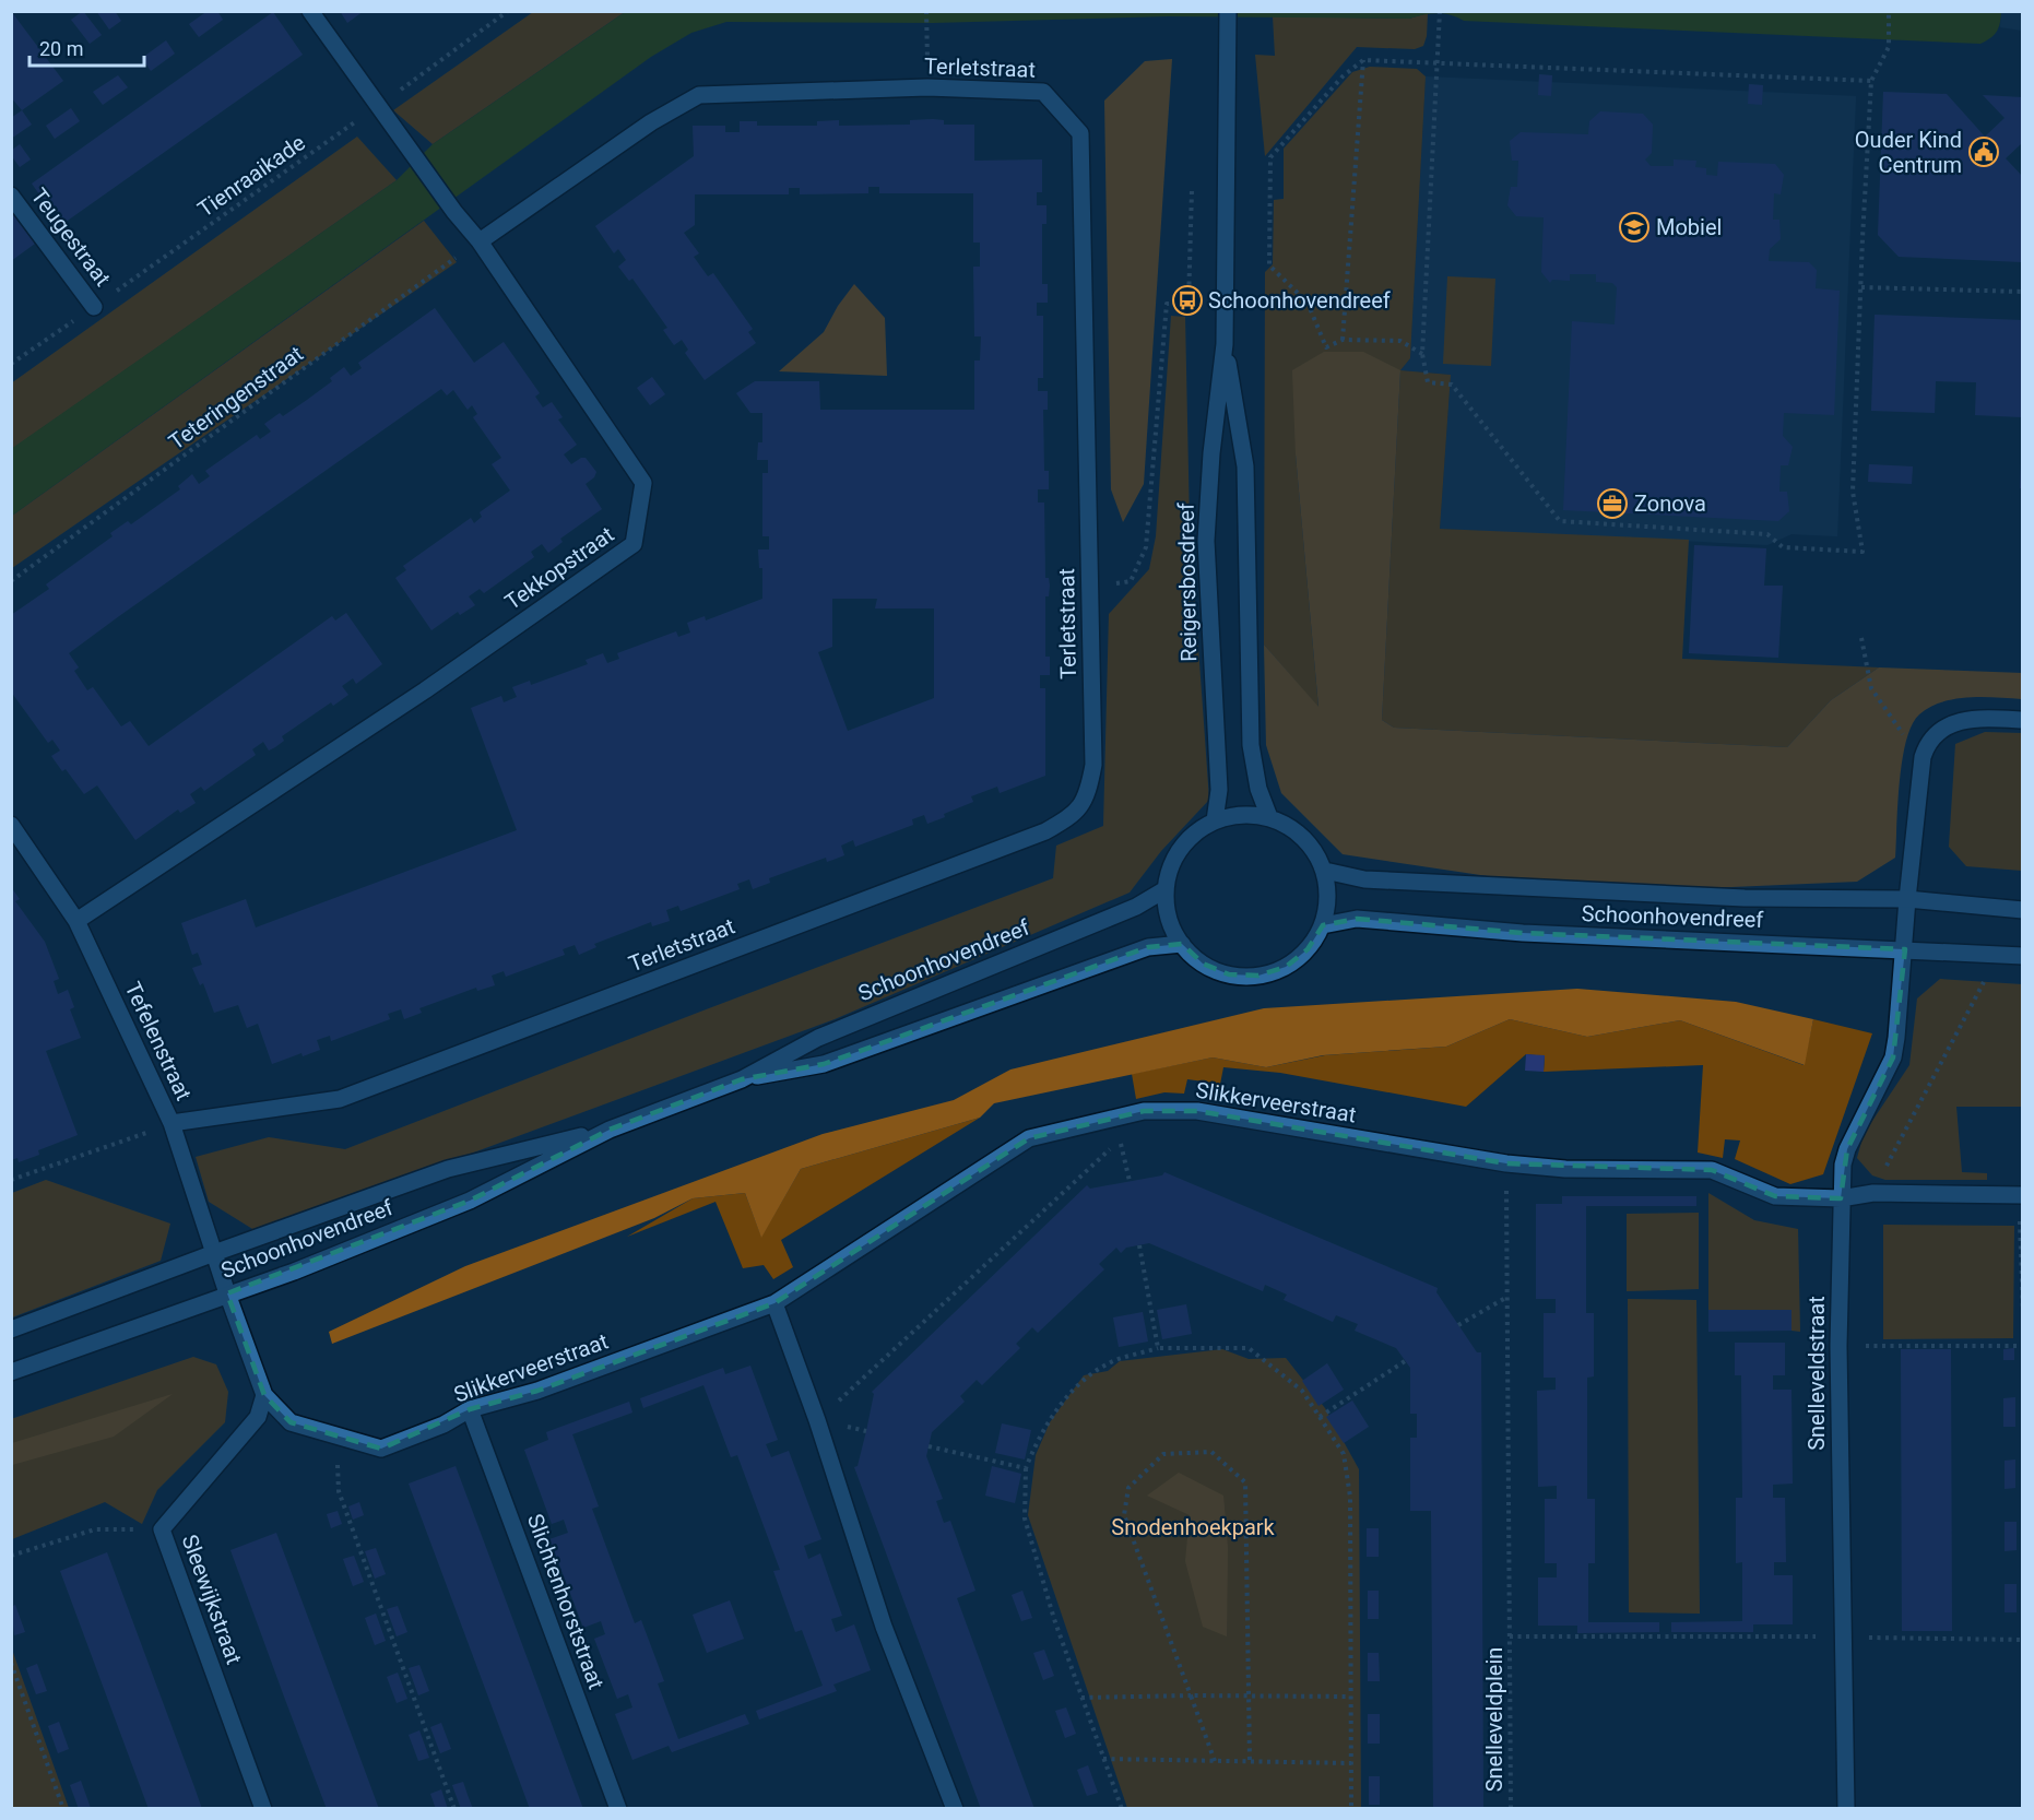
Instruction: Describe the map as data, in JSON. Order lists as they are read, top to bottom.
{
  "streets": {
    "street": [
      "Terletstraat",
      "Teugestraat",
      "Tekkopstraat",
      "Reigersbosdreef",
      "Schoonhovendreef",
      "Tefelenstraat",
      "Slikkerveerstraat",
      "Snelleveldstraat",
      "Sleewijkstraat",
      "Slichtenhorststraat"
    ],
    "path": ["Tienraaikade", "Teteringenstraat", "Snelleveldplein"]
  },
  "crossings": [
    ["Terletstraat", "Teteringenstraat"],
    ["Terletstraat", "Tekkopstraat"],
    ["Terletstraat", "Tefelenstraat"],
    ["Tienraaikade", "Teugestraat"],
    ["Tienraaikade", "Tekkopstraat"],
    ["Teteringenstraat", "Tekkopstraat"],
    ["Tekkopstraat", "Tefelenstraat"],
    ["Reigersbosdreef", "Schoonhovendreef"],
    ["Schoonhovendreef", "Tefelenstraat"],
    ["Schoonhovendreef", "Slikkerveerstraat"],
    ["Schoonhovendreef", "Snelleveldstraat"],
    ["Tefelenstraat", "Slikkerveerstraat"],
    ["Slikkerveerstraat", "Snelleveldstraat"],
    ["Slikkerveerstraat", "Sleewijkstraat"],
    ["Slikkerveerstraat", "Slichtenhorststraat"]
  ],
  "parks": ["Snodenhoekpark"],
  "places": {
    "public building": ["Ouder Kind Centrum"],
    "school or university": ["Mobiel"],
    "bus stop": ["Schoonhovendreef"],
    "office": ["Zonova"]
  },
  "scale_bar": "20 m"
}
